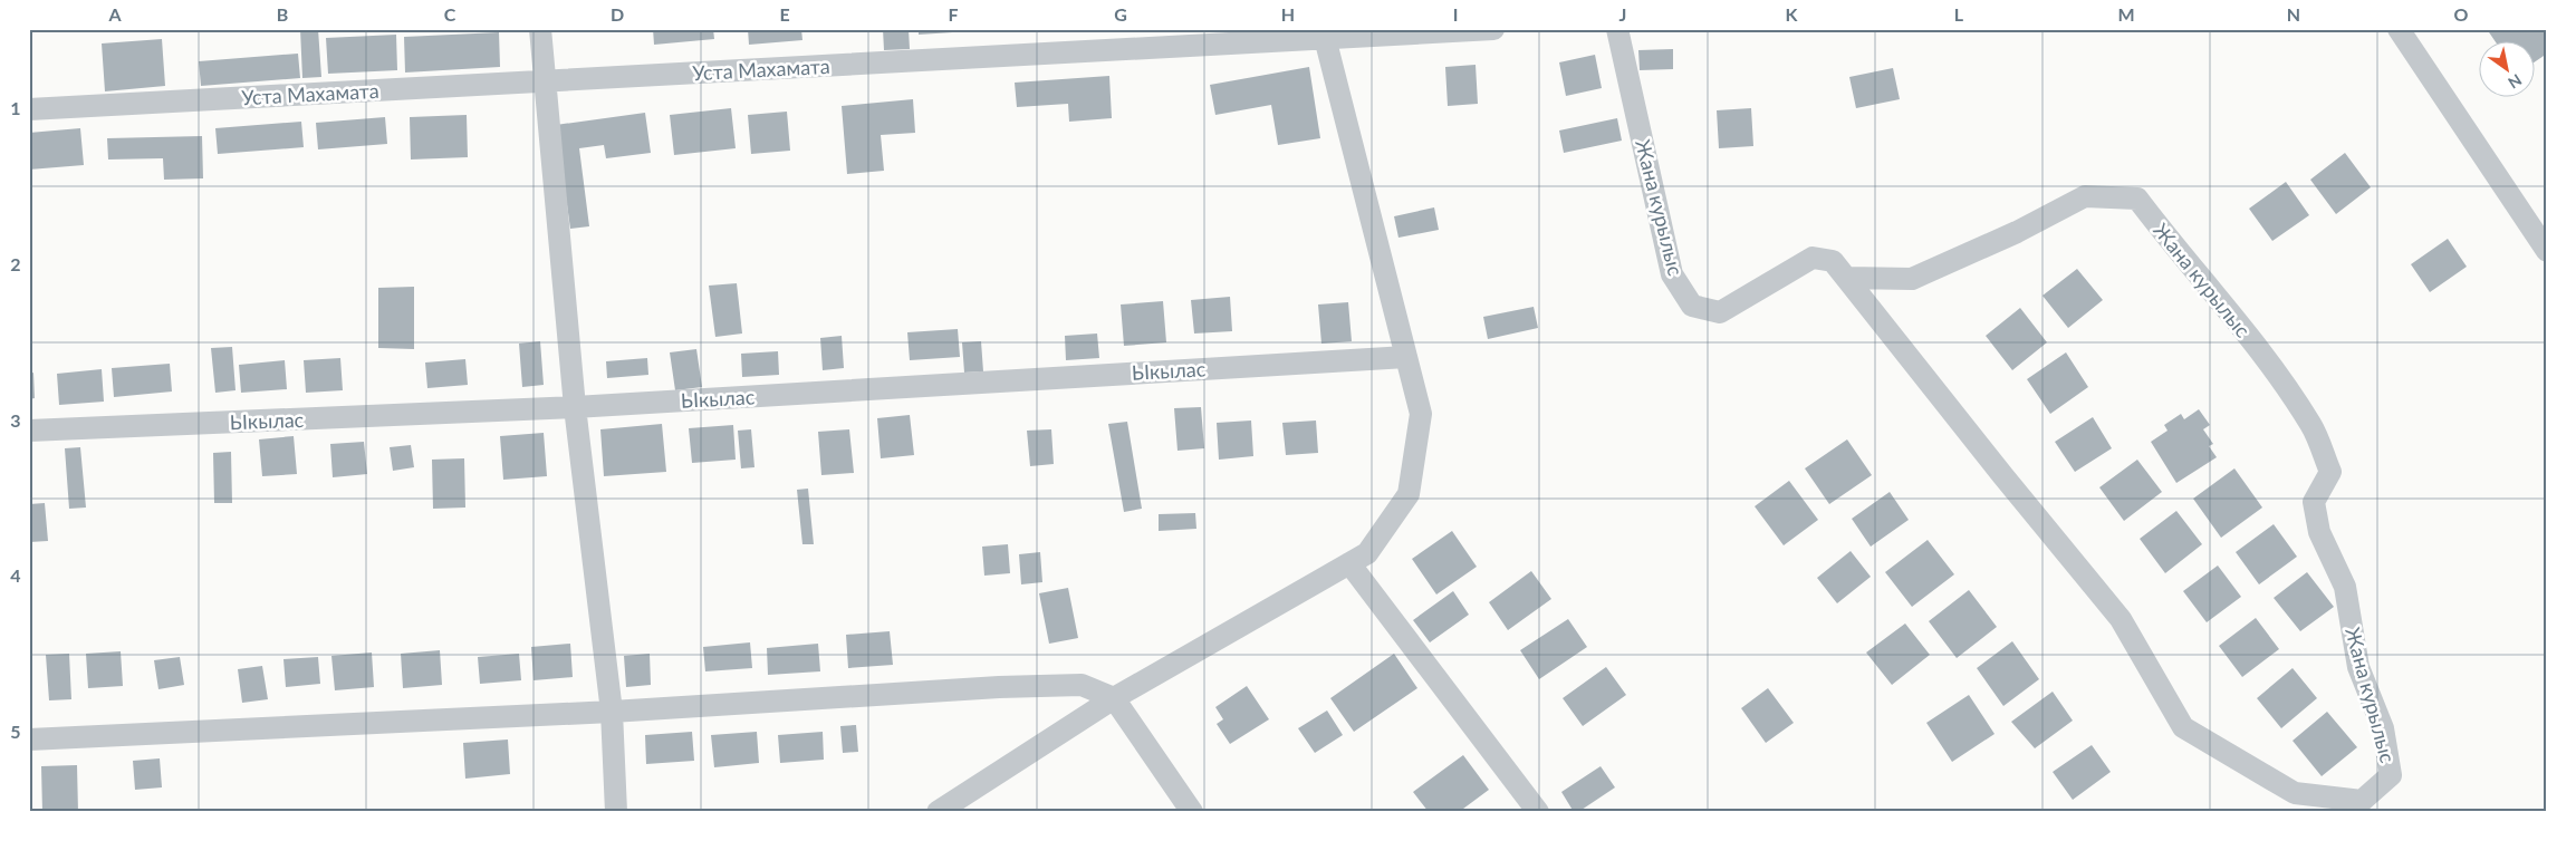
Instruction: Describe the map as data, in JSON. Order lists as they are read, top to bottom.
{
  "streets": {
    "street": ["Уста Махамата", "Жана курылыс", "Ыкылас"]
  },
  "north": "bottom right",
  "grid": {
    "columns": [
      "A",
      "B",
      "C",
      "D",
      "E",
      "F",
      "G",
      "H",
      "I",
      "J",
      "K",
      "L",
      "M",
      "N",
      "O"
    ],
    "rows": [
      "1",
      "2",
      "3",
      "4",
      "5"
    ]
  }
}
